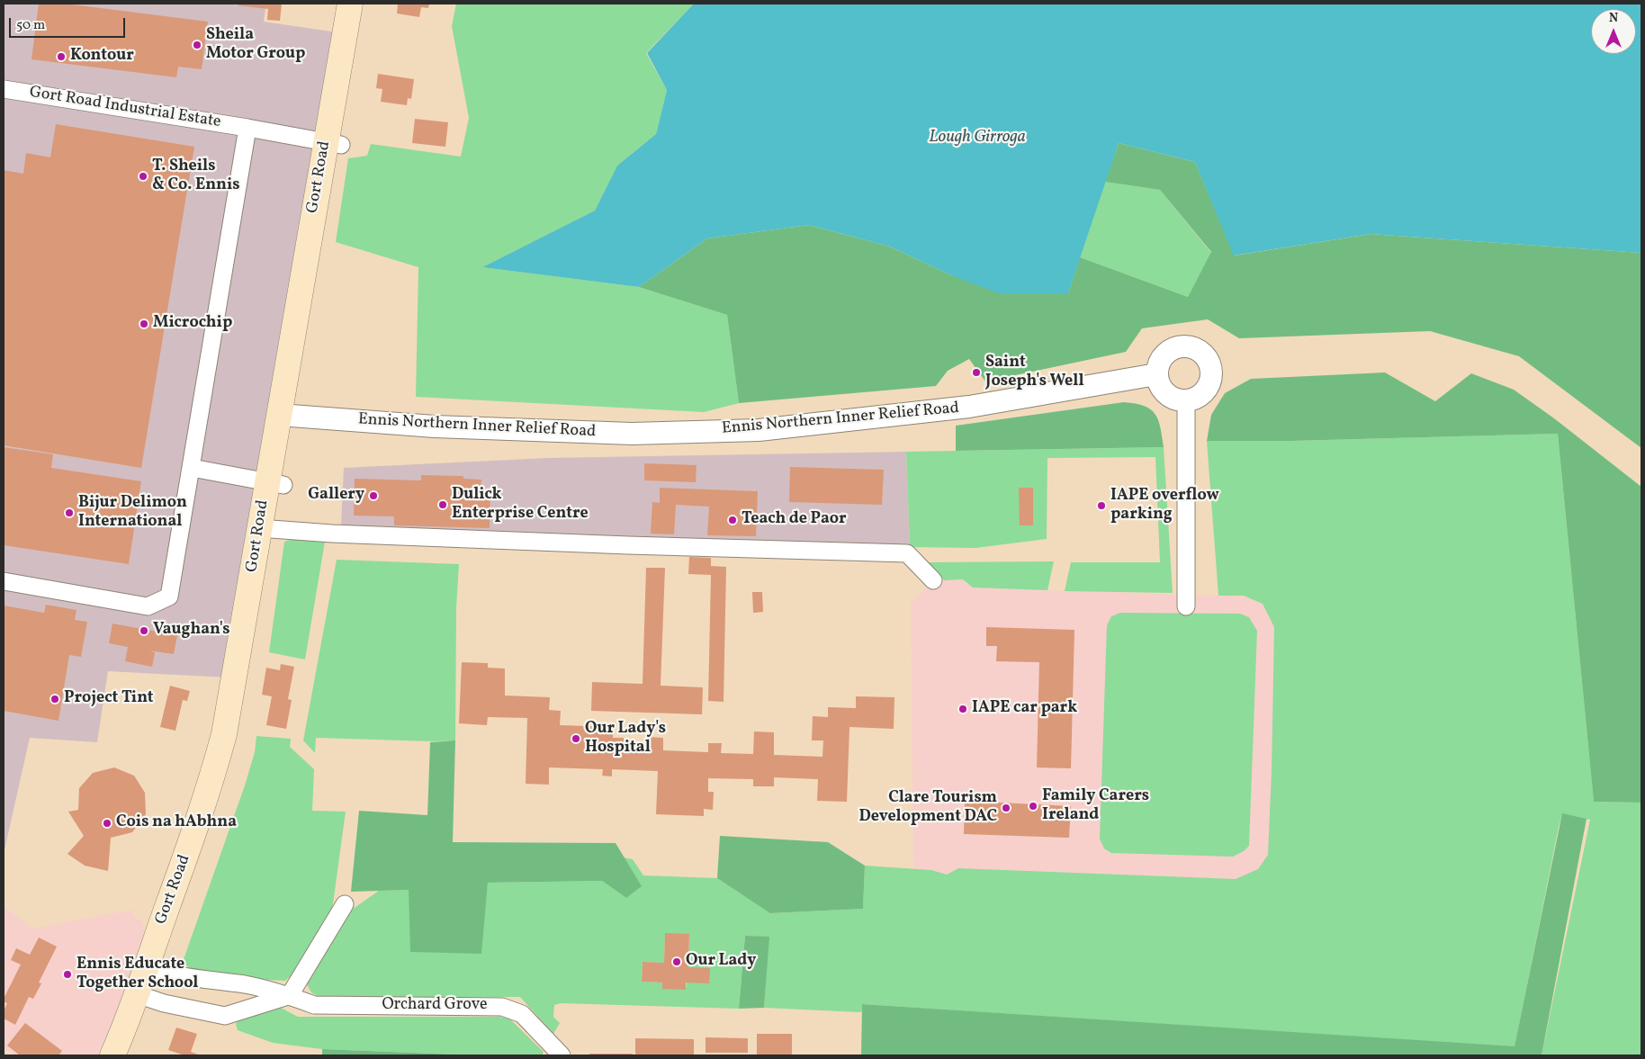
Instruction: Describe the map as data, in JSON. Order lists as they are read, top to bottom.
{
  "streets": {
    "main road": ["Gort Road"],
    "street": ["Gort Road Industrial Estate", "Ennis Northern Inner Relief Road", "Orchard Grove"]
  },
  "crossings": [
    ["Gort Road Industrial Estate", "Gort Road"],
    ["Gort Road", "Ennis Northern Inner Relief Road"],
    ["Gort Road", "Orchard Grove"]
  ],
  "water": ["Lough Girroga"],
  "places": [
    "Sheila Motor Group",
    "Kontour",
    "T. Sheils & Co. Ennis",
    "Microchip",
    "Saint Joseph's Well",
    "Gallery",
    "Dulick Enterprise Centre",
    "IAPE overflow parking",
    "Bijur Delimon International",
    "Teach de Paor",
    "Vaughan's",
    "Project Tint",
    "IAPE car park",
    "Our Lady's Hospital",
    "Family Carers Ireland",
    "Clare Tourism Development DAC",
    "Cois na hAbhna",
    "Our Lady",
    "Ennis Educate Together School"
  ],
  "scale_bar": "50 m",
  "north": "top"
}
